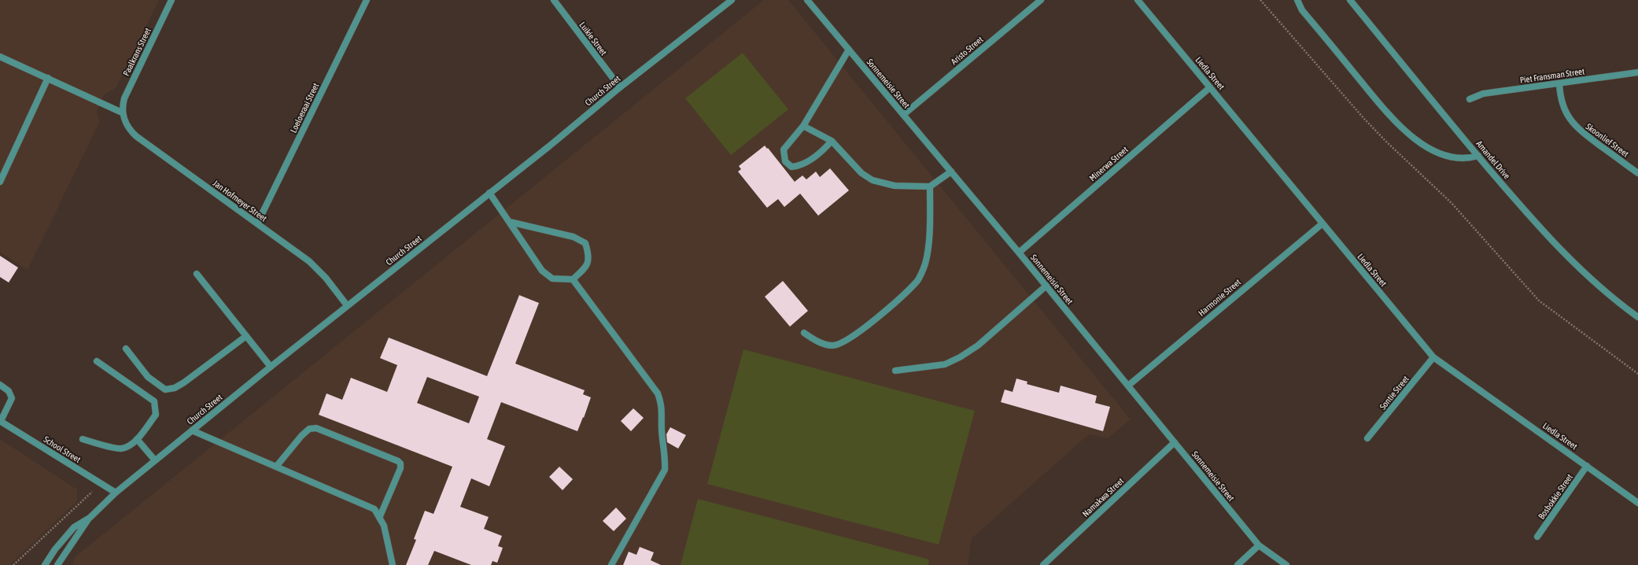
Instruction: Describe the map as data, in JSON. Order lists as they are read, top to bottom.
{
  "streets": {
    "street": [
      "Luikie Street",
      "Aristo Street",
      "Paalkrans Street",
      "Liedla Street",
      "Piet Fransman Street",
      "Sonnemeisie Street",
      "Church Street",
      "Loeloeraai Street",
      "Skoonlief Street",
      "Amandel Drive",
      "Minerwa Street",
      "Jan Hofmeyer Street",
      "Harmonie Street",
      "Sontie Street",
      "School Street",
      "Bosbokkie Street",
      "Namakwa Street"
    ]
  },
  "crossings": [
    ["Luikie Street", "Church Street"],
    ["Aristo Street", "Sonnemeisie Street"],
    ["Paalkrans Street", "Jan Hofmeyer Street"],
    ["Liedla Street", "Minerwa Street"],
    ["Liedla Street", "Harmonie Street"],
    ["Liedla Street", "Sontie Street"],
    ["Liedla Street", "Bosbokkie Street"],
    ["Piet Fransman Street", "Skoonlief Street"],
    ["Sonnemeisie Street", "Minerwa Street"],
    ["Sonnemeisie Street", "Harmonie Street"],
    ["Sonnemeisie Street", "Namakwa Street"],
    ["Church Street", "Jan Hofmeyer Street"],
    ["Church Street", "School Street"],
    ["Loeloeraai Street", "Jan Hofmeyer Street"]
  ]
}
